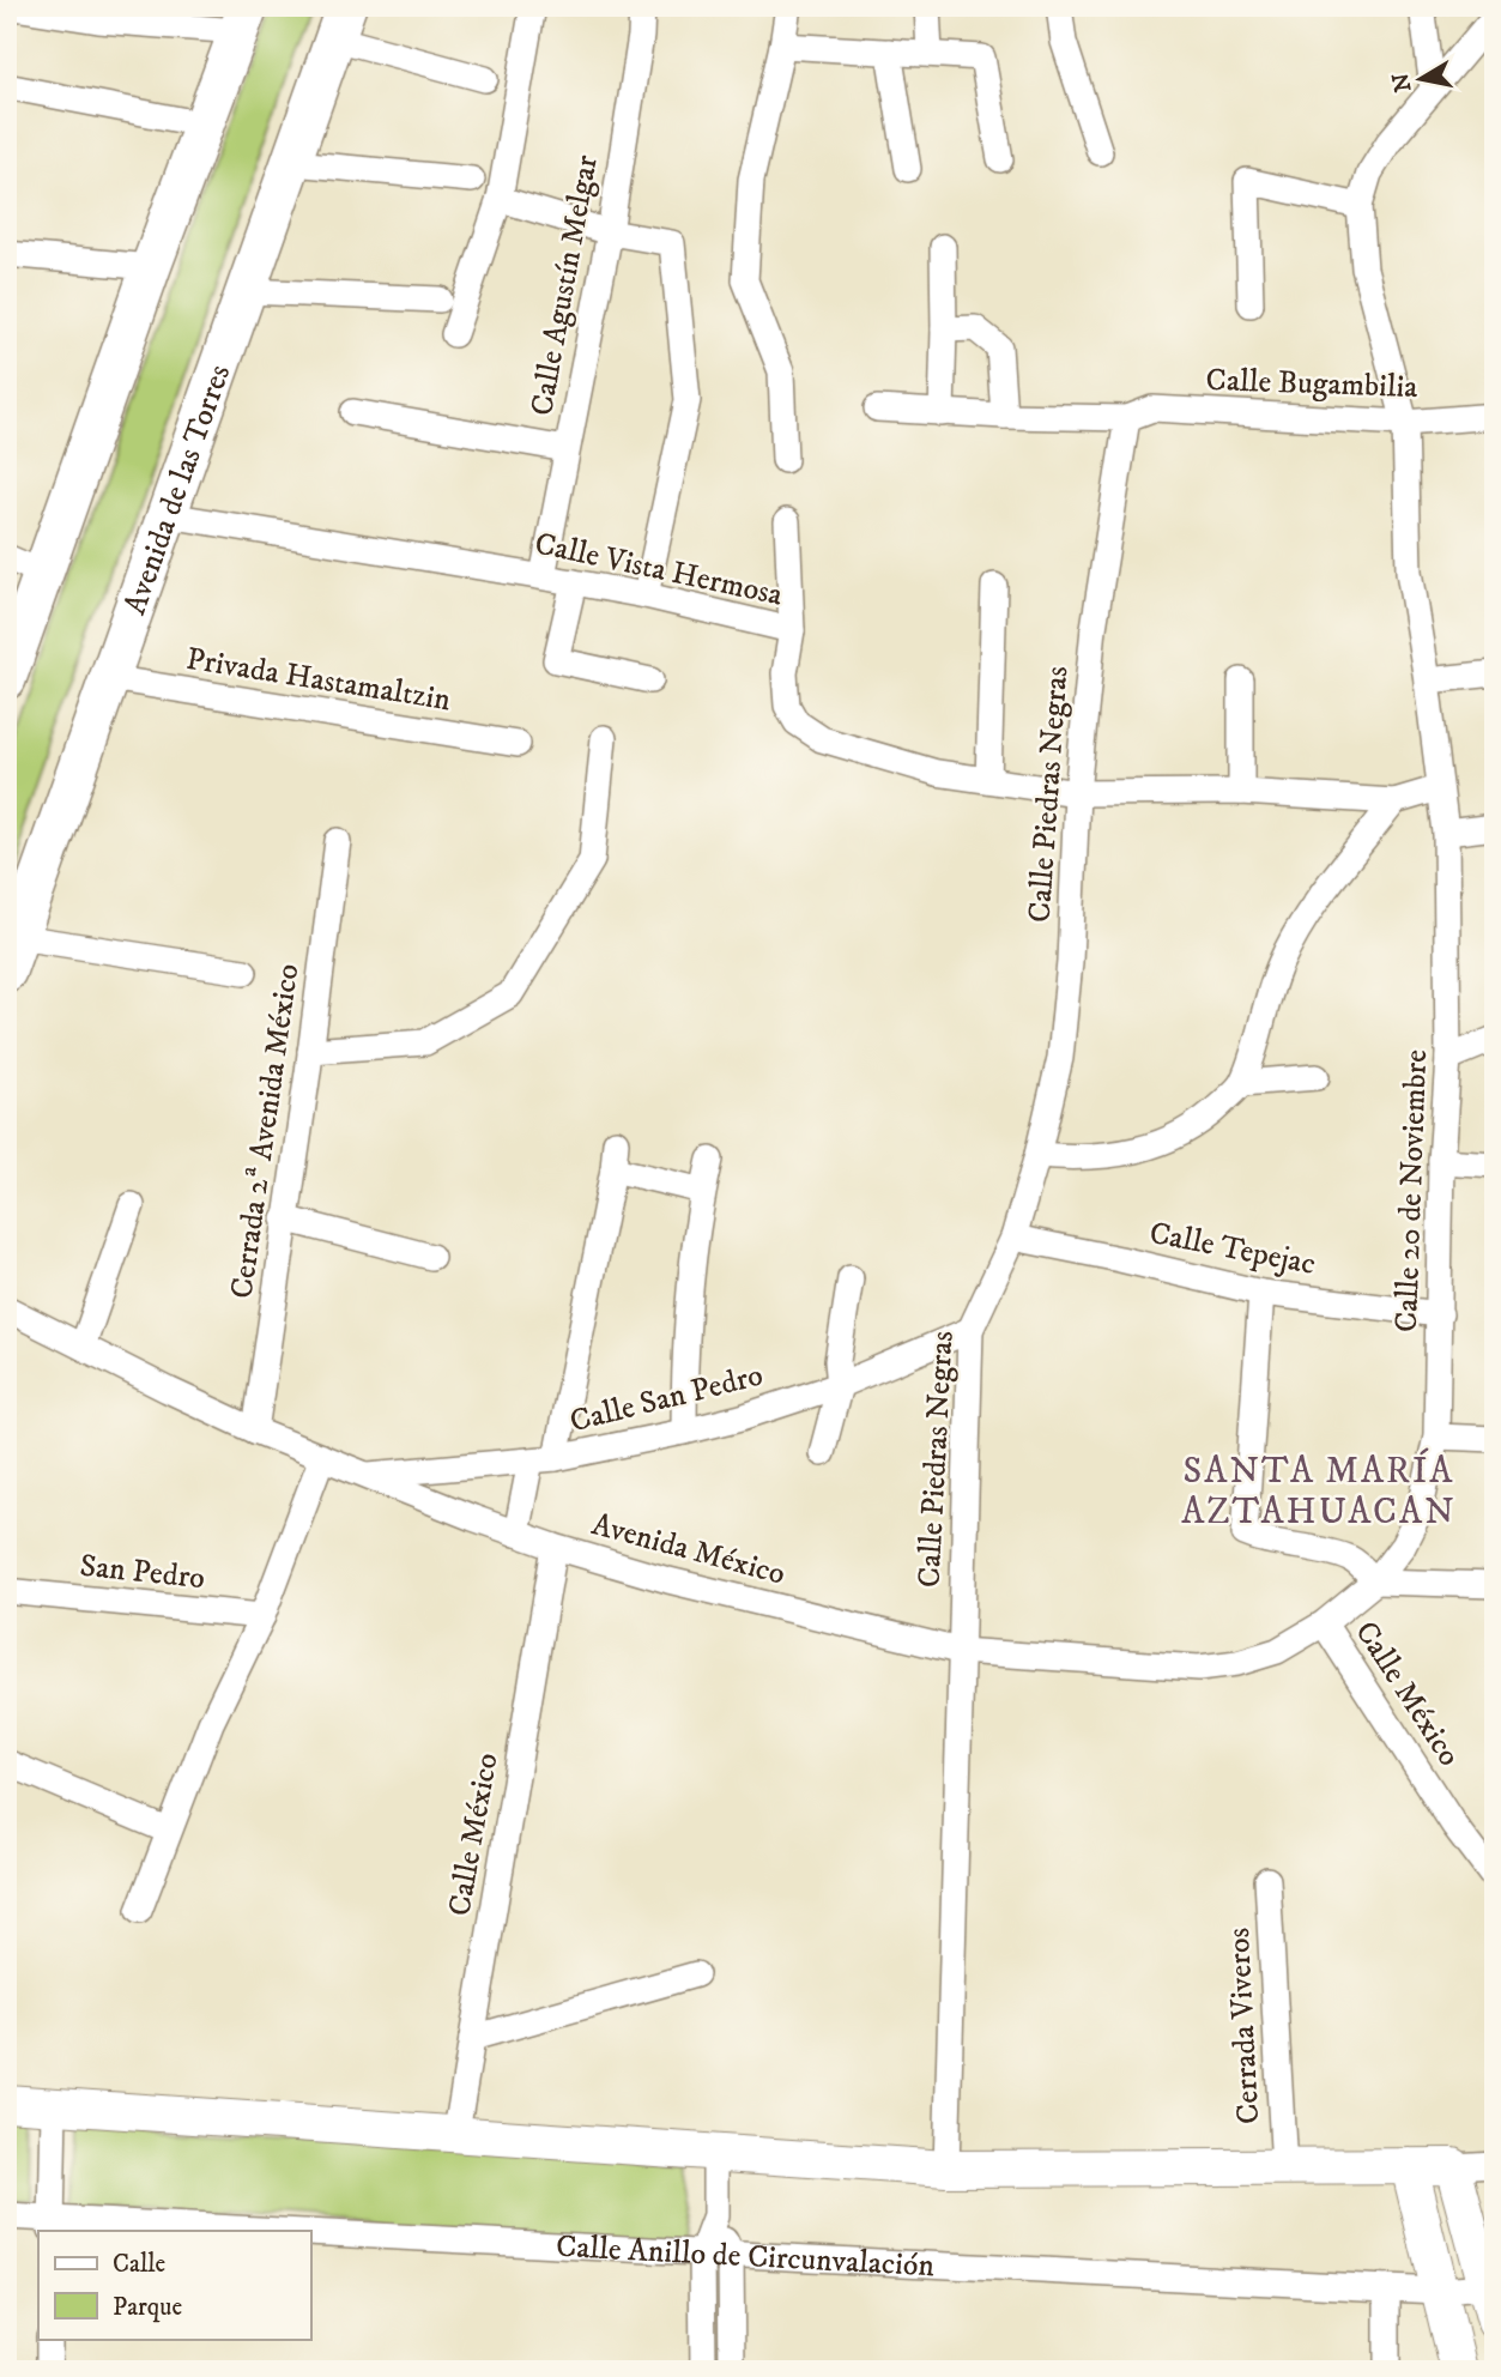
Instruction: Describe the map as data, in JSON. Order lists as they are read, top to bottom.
{
  "streets": {
    "main road": ["Avenida de las Torres"],
    "street": [
      "Calle Agustín Melgar",
      "Calle Bugambilia",
      "Calle Vista Hermosa",
      "Privada Hastamaltzin",
      "Calle Piedras Negras",
      "Cerrada 2ª Avenida México",
      "Calle 20 de Noviembre",
      "Calle Tepejac",
      "Calle San Pedro",
      "Avenida México",
      "San Pedro",
      "Calle México",
      "Cerrada Viveros",
      "Calle Anillo de Circunvalación"
    ]
  },
  "crossings": [
    ["Calle Agustín Melgar", "Calle Vista Hermosa"],
    ["Calle Bugambilia", "Calle Piedras Negras"],
    ["Calle Bugambilia", "Calle 20 de Noviembre"],
    ["Avenida de las Torres", "Calle Vista Hermosa"],
    ["Avenida de las Torres", "Privada Hastamaltzin"],
    ["Calle Vista Hermosa", "Calle Piedras Negras"],
    ["Calle Vista Hermosa", "Calle 20 de Noviembre"],
    ["Calle Piedras Negras", "Calle Tepejac"],
    ["Calle Piedras Negras", "Calle San Pedro"],
    ["Calle Piedras Negras", "Avenida México"],
    ["Cerrada 2ª Avenida México", "Avenida México"],
    ["Calle 20 de Noviembre", "Calle Tepejac"],
    ["Calle 20 de Noviembre", "Avenida México"],
    ["Calle San Pedro", "Avenida México"],
    ["Avenida México", "Calle México"]
  ],
  "districts": ["SANTA MARÍA AZTAHUACAN"],
  "legend": ["Calle", "Parque"],
  "north": "left"
}
